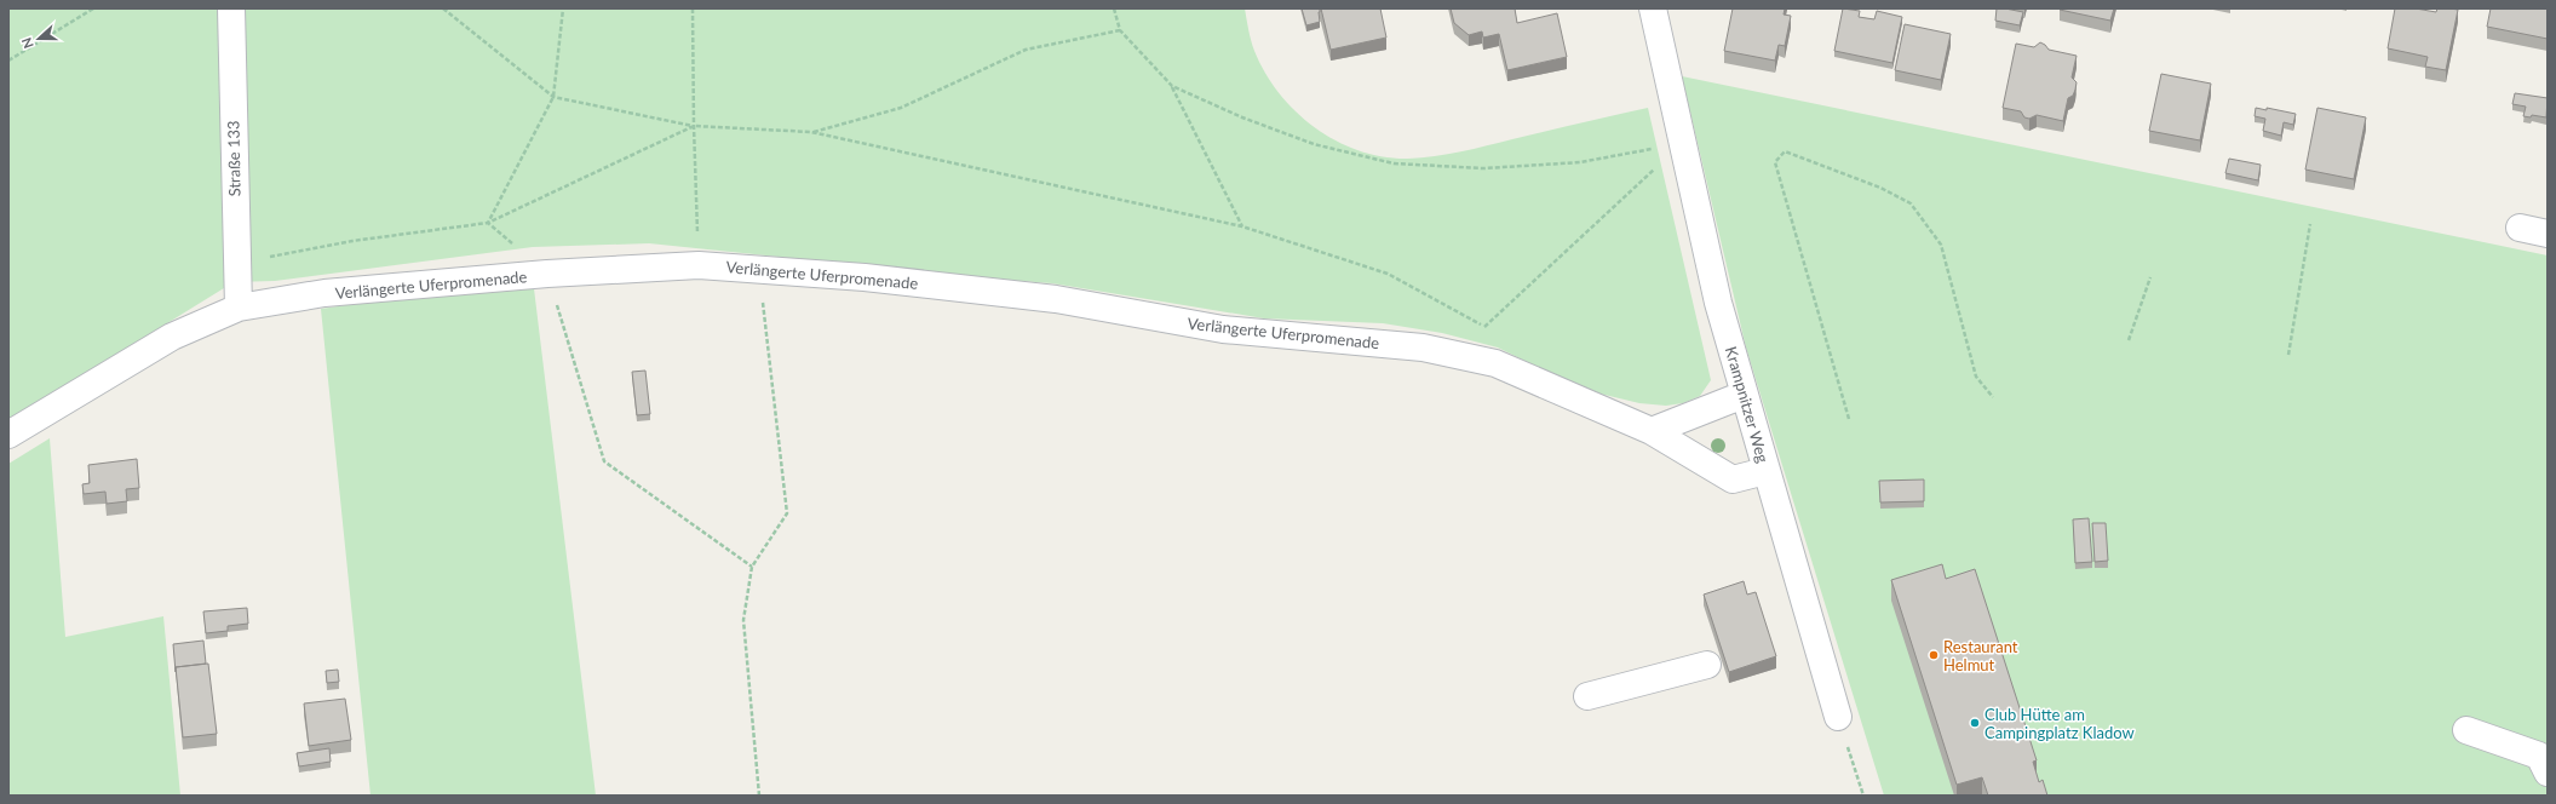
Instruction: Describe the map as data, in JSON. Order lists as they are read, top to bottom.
{
  "streets": {
    "street": ["Straße 133", "Verlängerte Uferpromenade", "Krampnitzer Weg"]
  },
  "crossings": [
    ["Straße 133", "Verlängerte Uferpromenade"],
    ["Verlängerte Uferpromenade", "Krampnitzer Weg"]
  ],
  "places": ["Restaurant Helmut", "Club Hütte am Campingplatz Kladow"],
  "north": "left"
}
